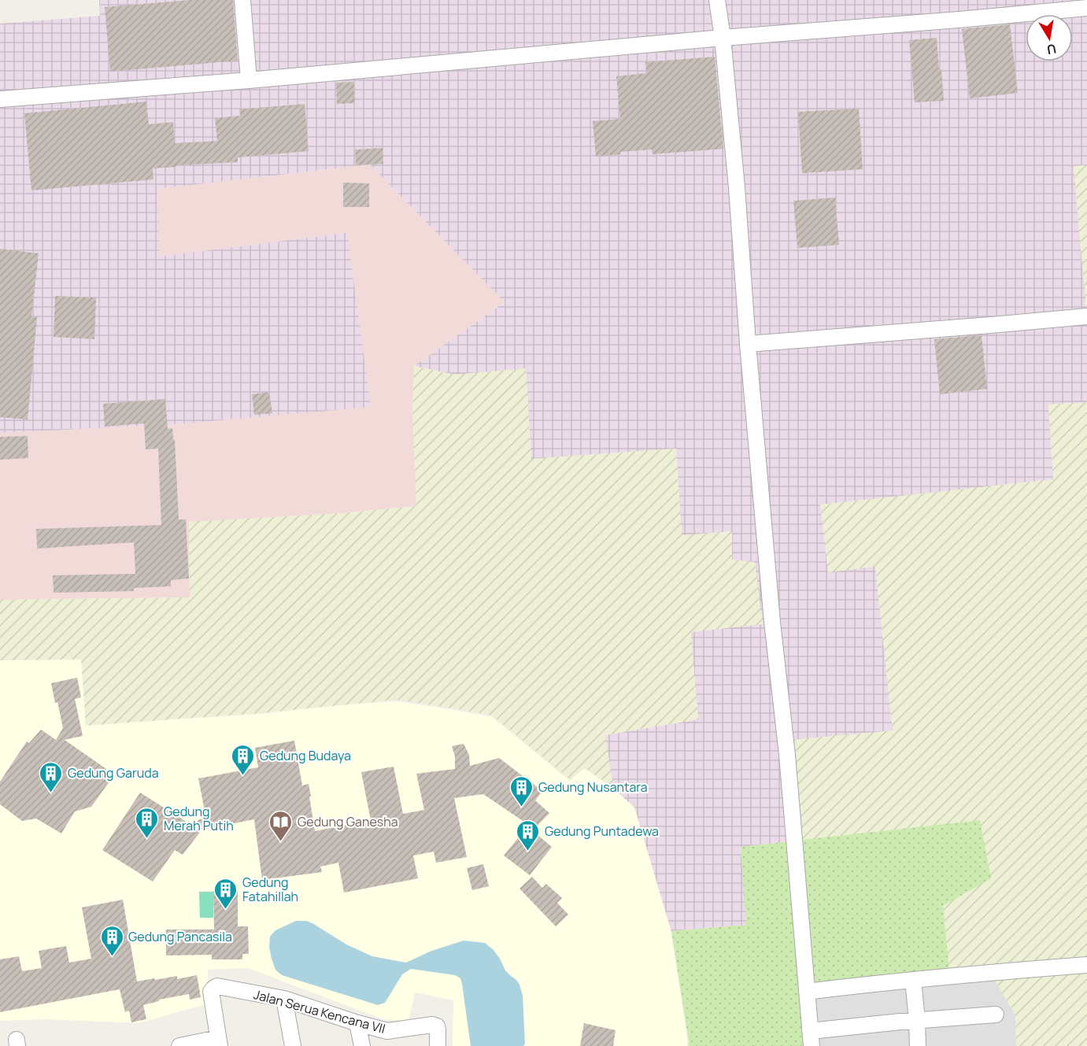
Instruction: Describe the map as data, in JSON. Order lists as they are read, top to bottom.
{
  "streets": {
    "street": ["Jalan Serua Kencana VII"]
  },
  "places": {
    "building": [
      "Gedung Budaya",
      "Gedung Garuda",
      "Gedung Nusantara",
      "Gedung Merah Putih",
      "Gedung Puntadewa",
      "Gedung Fatahillah",
      "Gedung Pancasila"
    ],
    "library": ["Gedung Ganesha"]
  },
  "north": "bottom"
}
